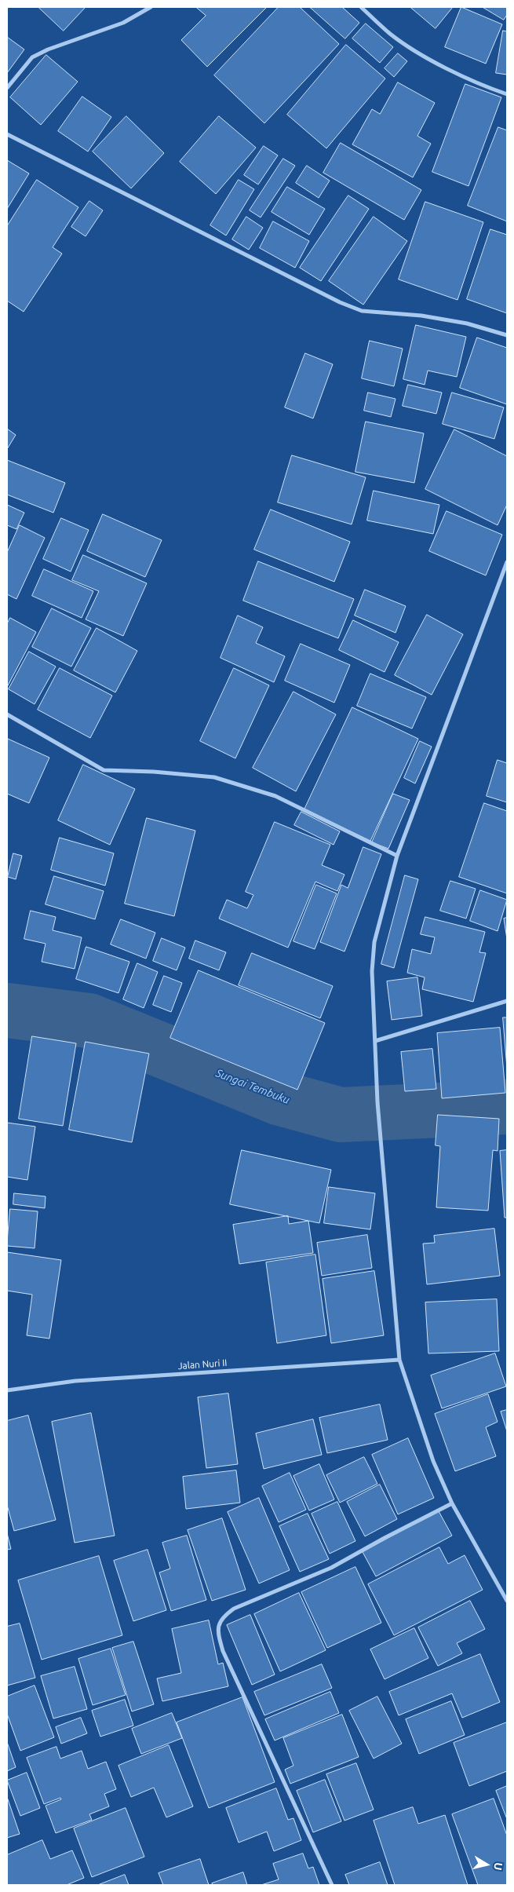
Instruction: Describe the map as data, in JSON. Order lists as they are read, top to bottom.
{
  "streets": {
    "street": ["Jalan Nuri II"]
  },
  "water": ["Sungai Tembuku"],
  "north": "right"
}
